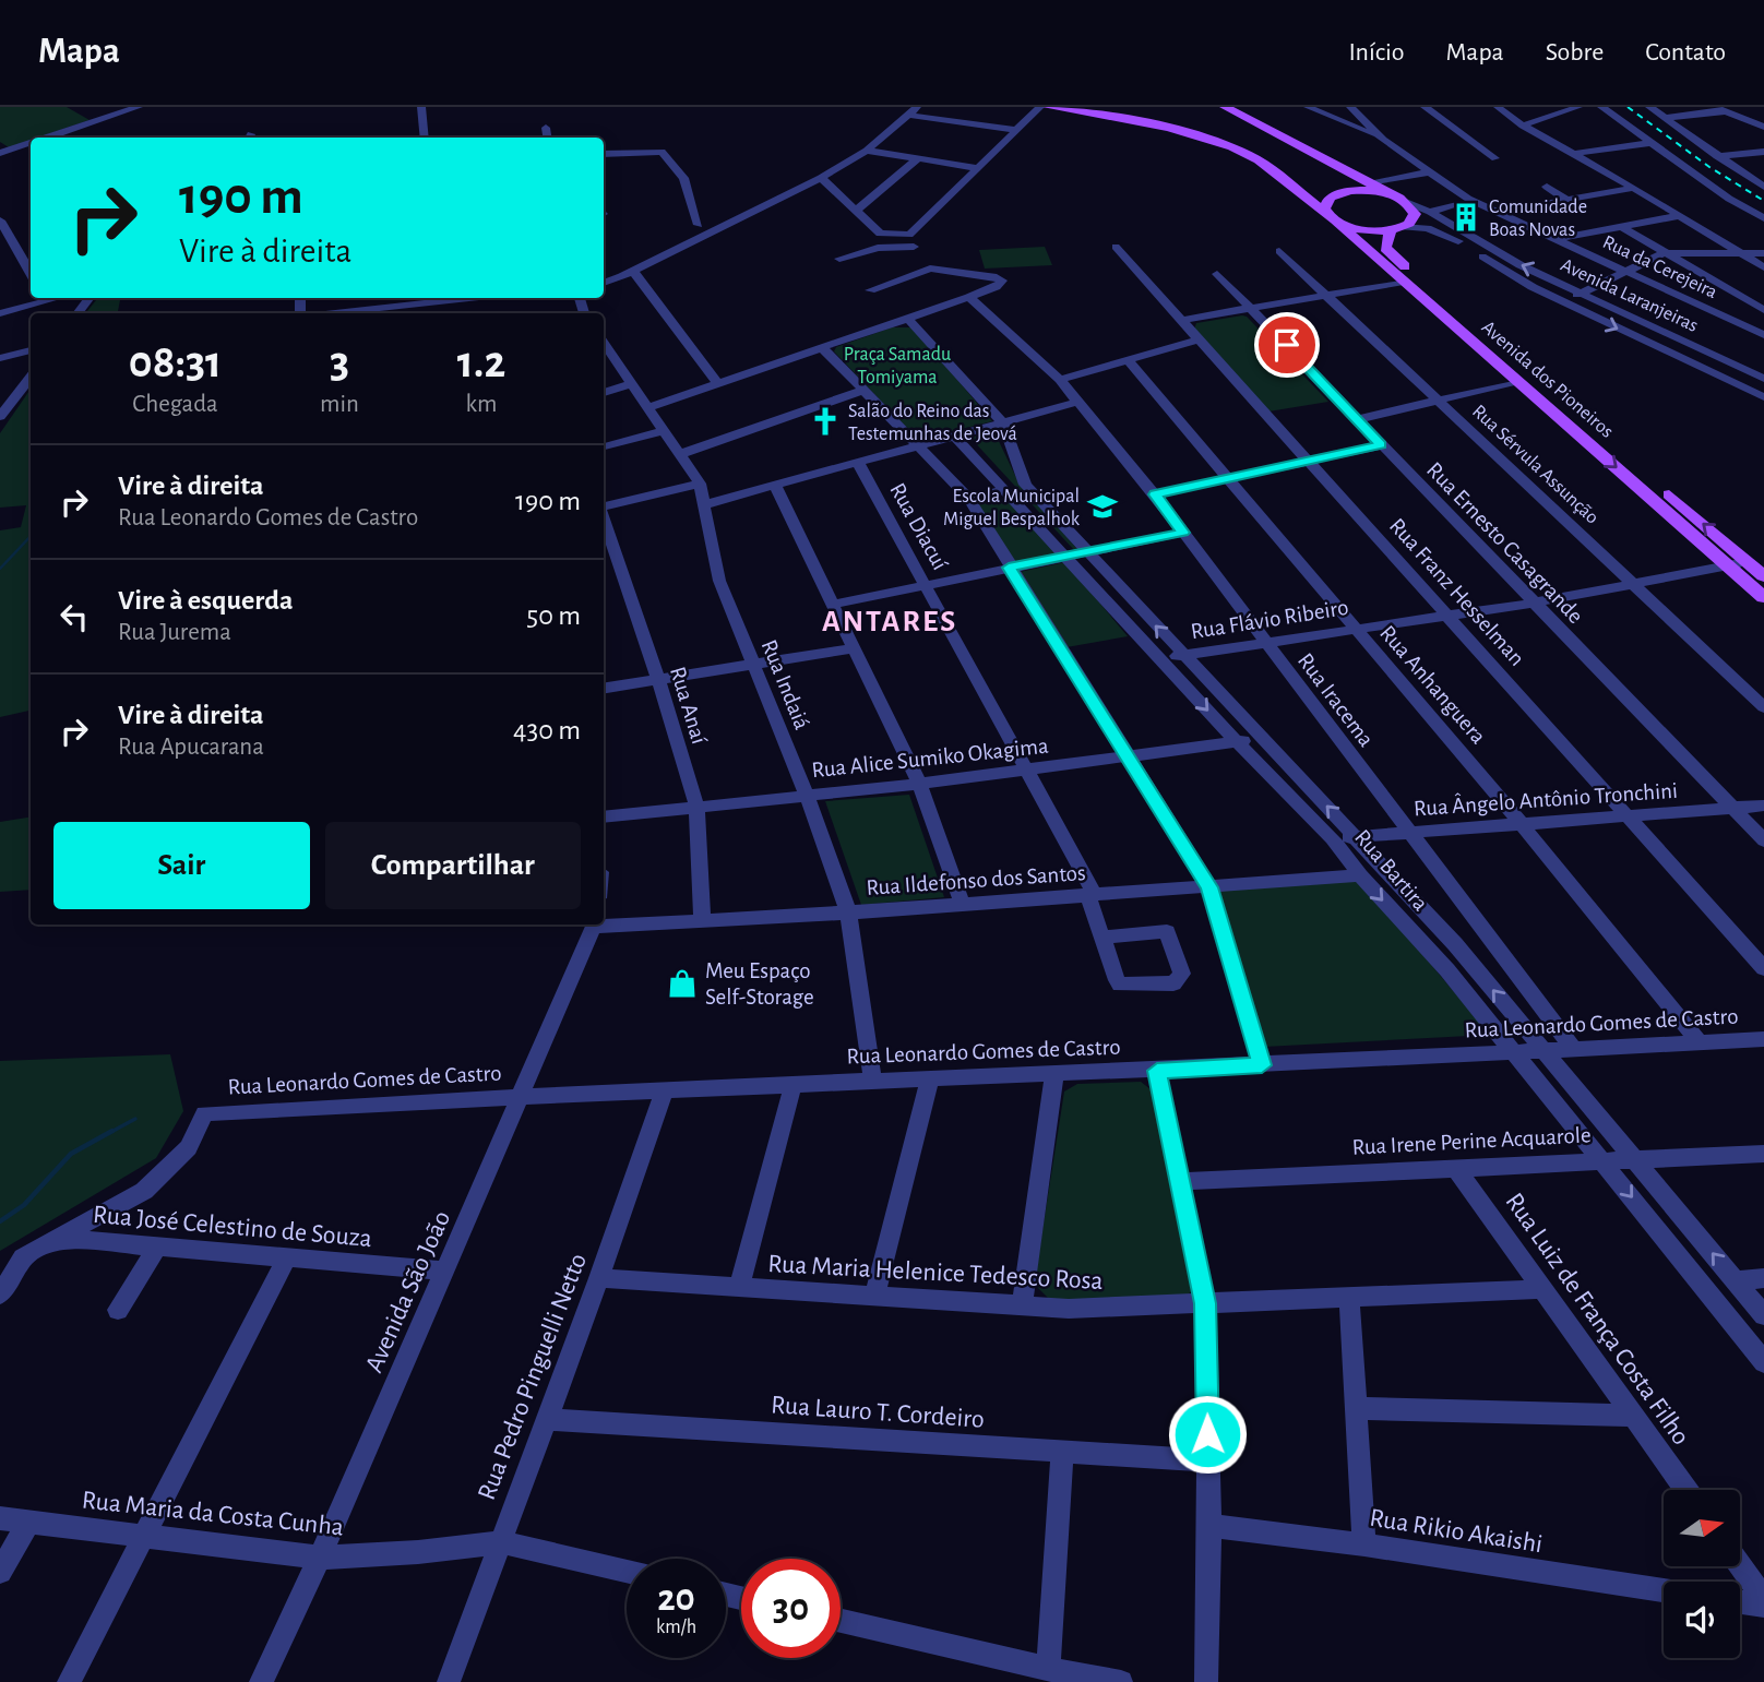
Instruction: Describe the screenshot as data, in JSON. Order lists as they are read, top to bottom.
{
  "streets": {
    "main road": ["Avenida Laranjeiras", "Avenida dos Pioneiros"],
    "street": [
      "Rua da Cerejeira",
      "Rua Sérvula Assunção",
      "Rua Diacuí",
      "Rua Ernesto Casagrande",
      "Rua Franz Hesselman",
      "Rua Flávio Ribeiro",
      "Rua Indaiá",
      "Rua Anhanguera",
      "Rua Iracema",
      "Rua Anaí",
      "Rua Alice Sumiko Okagima",
      "Rua Ângelo Antônio Tronchini",
      "Rua Bartira",
      "Rua Ildefonso dos Santos",
      "Rua Leonardo Gomes de Castro",
      "Rua Irene Perine Acquarole",
      "Rua José Celestino de Souza",
      "Rua Maria Helenice Tedesco Rosa",
      "Avenida São João",
      "Rua Luiz de França Costa Filho",
      "Rua Pedro Pinguelli Netto",
      "Rua Lauro T. Cordeiro",
      "Rua Maria da Costa Cunha",
      "Rua Rikio Akaishi"
    ]
  },
  "crossings": [
    ["Avenida Laranjeiras", "Avenida dos Pioneiros"],
    ["Avenida dos Pioneiros", "Rua Flávio Ribeiro"],
    ["Rua Sérvula Assunção", "Rua Flávio Ribeiro"],
    ["Rua Diacuí", "Rua Alice Sumiko Okagima"],
    ["Rua Diacuí", "Rua Ildefonso dos Santos"],
    ["Rua Ernesto Casagrande", "Rua Flávio Ribeiro"],
    ["Rua Ernesto Casagrande", "Rua Ângelo Antônio Tronchini"],
    ["Rua Franz Hesselman", "Rua Flávio Ribeiro"],
    ["Rua Franz Hesselman", "Rua Ângelo Antônio Tronchini"],
    ["Rua Flávio Ribeiro", "Rua Anhanguera"],
    ["Rua Flávio Ribeiro", "Rua Iracema"],
    ["Rua Flávio Ribeiro", "Rua Bartira"],
    ["Rua Indaiá", "Rua Alice Sumiko Okagima"],
    ["Rua Indaiá", "Rua Ildefonso dos Santos"],
    ["Rua Indaiá", "Rua Leonardo Gomes de Castro"],
    ["Rua Anhanguera", "Rua Ângelo Antônio Tronchini"],
    ["Rua Anhanguera", "Rua Leonardo Gomes de Castro"],
    ["Rua Iracema", "Rua Ângelo Antônio Tronchini"],
    ["Rua Iracema", "Rua Leonardo Gomes de Castro"],
    ["Rua Anaí", "Rua Alice Sumiko Okagima"],
    ["Rua Anaí", "Rua Ildefonso dos Santos"],
    ["Rua Alice Sumiko Okagima", "Rua Bartira"],
    ["Rua Ângelo Antônio Tronchini", "Rua Bartira"],
    ["Rua Bartira", "Rua Ildefonso dos Santos"],
    ["Rua Bartira", "Rua Leonardo Gomes de Castro"],
    ["Rua Bartira", "Rua Irene Perine Acquarole"],
    ["Rua Leonardo Gomes de Castro", "Rua José Celestino de Souza"],
    ["Rua Leonardo Gomes de Castro", "Avenida São João"],
    ["Rua Leonardo Gomes de Castro", "Rua Pedro Pinguelli Netto"],
    ["Rua Irene Perine Acquarole", "Rua Luiz de França Costa Filho"],
    ["Rua José Celestino de Souza", "Avenida São João"],
    ["Rua Maria Helenice Tedesco Rosa", "Rua Luiz de França Costa Filho"],
    ["Rua Maria Helenice Tedesco Rosa", "Rua Pedro Pinguelli Netto"],
    ["Avenida São João", "Rua Maria da Costa Cunha"],
    ["Rua Pedro Pinguelli Netto", "Rua Lauro T. Cordeiro"],
    ["Rua Pedro Pinguelli Netto", "Rua Maria da Costa Cunha"]
  ],
  "districts": ["ANTARES"],
  "parks": ["Praça Samadu Tomiyama"],
  "places": {
    "building": ["Comunidade Boas Novas"],
    "church": ["Salão do Reino das Testemunhas de Jeová"],
    "school or university": ["Escola Municipal Miguel Bespalhok"],
    "shop": ["Meu Espaço Self-Storage"]
  },
  "north": "right",
  "page": {
    "header": "Mapa",
    "nav": [
      "Início",
      "Mapa",
      "Sobre",
      "Contato"
    ],
    "turn": ["190 m", "Vire à direita"],
    "eta": [
      "08:31",
      "Chegada",
      "3",
      "min",
      "1.2",
      "km"
    ],
    "list": [
      {
        "name": "Vire à direita",
        "note": "Rua Leonardo Gomes de Castro",
        "value": "190 m"
      },
      {
        "name": "Vire à esquerda",
        "note": "Rua Jurema",
        "value": "50 m"
      },
      {
        "name": "Vire à direita",
        "note": "Rua Apucarana",
        "value": "430 m"
      }
    ],
    "buttons": ["Sair", "Compartilhar"],
    "speed": "20 km/h",
    "limit": "30"
  }
}
